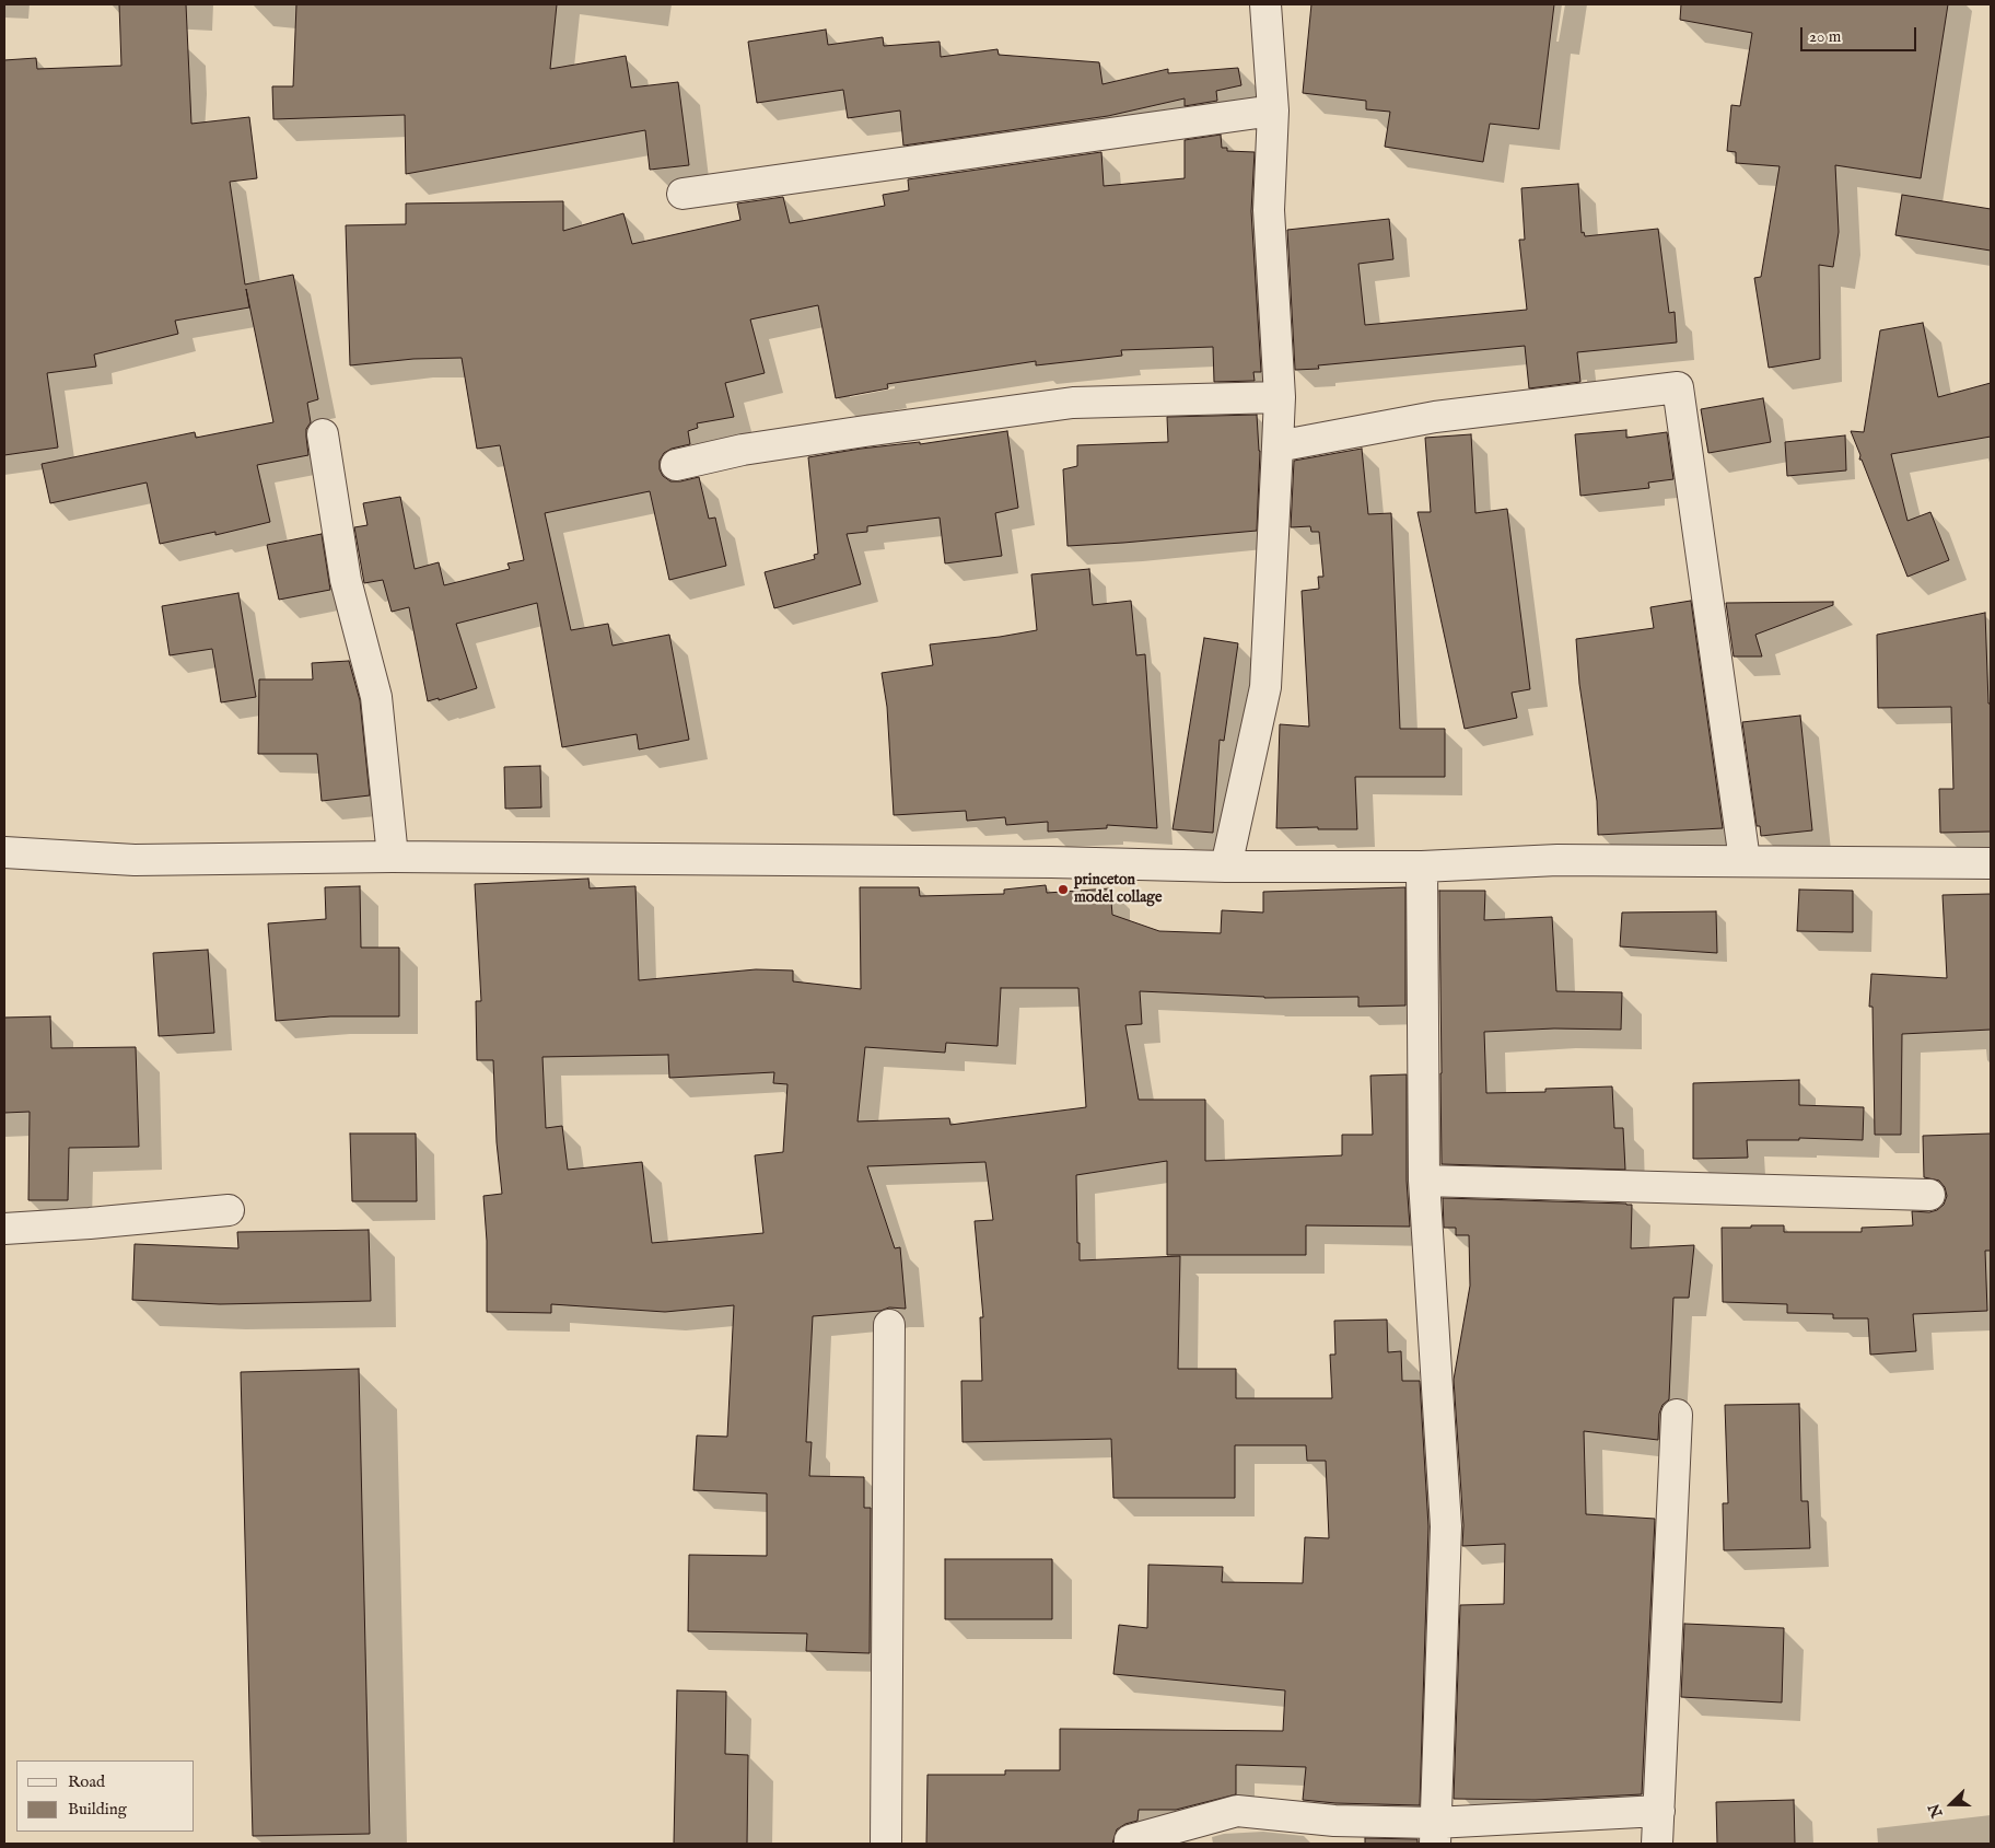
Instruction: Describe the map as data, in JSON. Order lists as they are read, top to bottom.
{
  "places": ["princeton model collage"],
  "legend": ["Road", "Building"],
  "scale_bar": "20 m",
  "north": "left"
}
